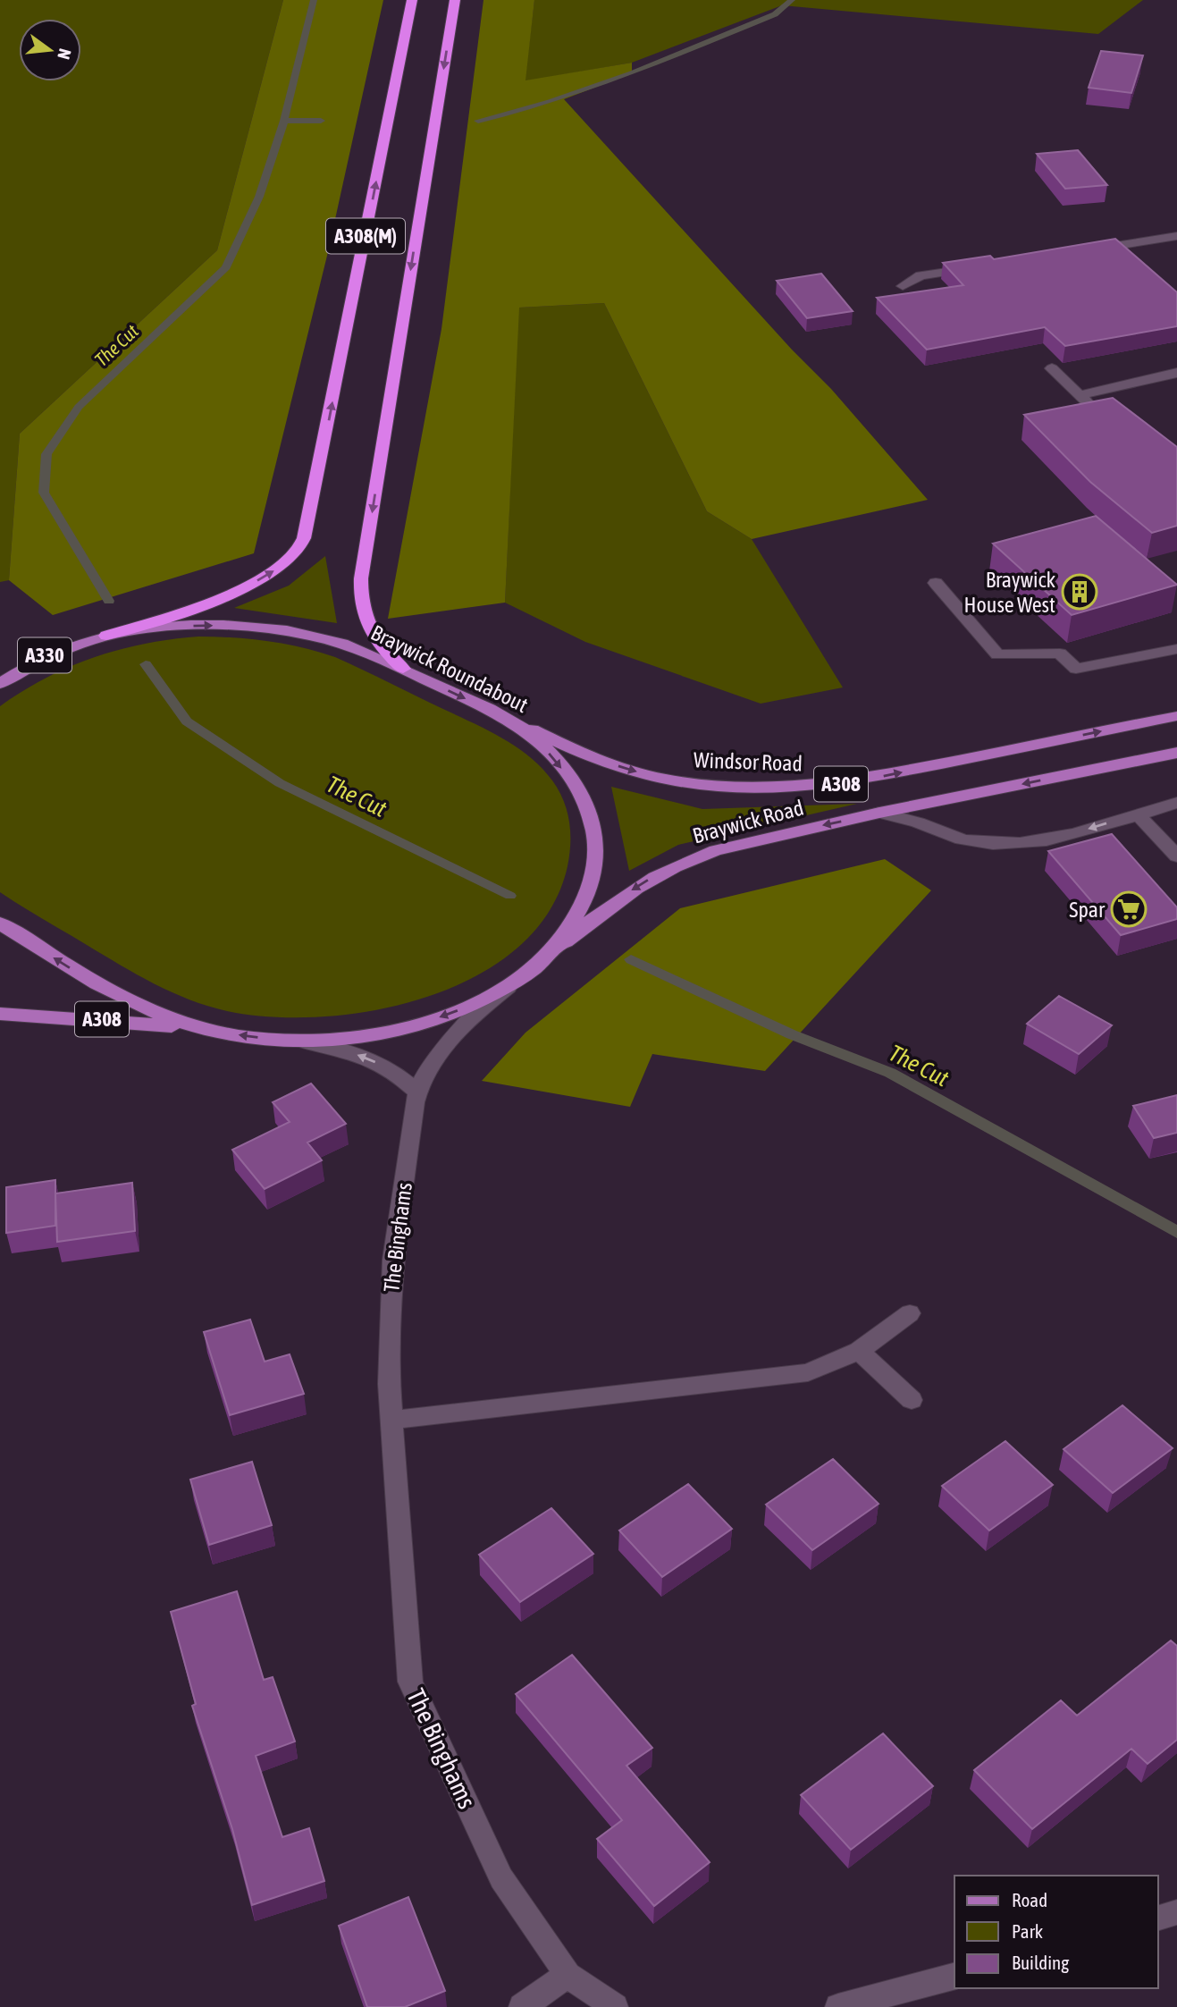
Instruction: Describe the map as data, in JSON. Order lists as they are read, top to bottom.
{
  "streets": {
    "highway": ["A308(M)"],
    "main road": [
      "A330",
      "Braywick Roundabout",
      "Windsor Road",
      "A308",
      "Braywick Road"
    ],
    "street": ["The Binghams"]
  },
  "crossings": [
    ["A308(M)", "Braywick Roundabout"],
    ["A330", "Braywick Roundabout"],
    ["Braywick Roundabout", "Windsor Road"],
    ["Braywick Roundabout", "A308"],
    ["Braywick Roundabout", "Braywick Road"],
    ["Braywick Roundabout", "The Binghams"]
  ],
  "one_way": ["Windsor Road", "Braywick Road"],
  "water": ["The Cut"],
  "places": {
    "building": ["Braywick House West"],
    "supermarket": ["Spar"]
  },
  "legend": ["Road", "Park", "Building"],
  "north": "right"
}
